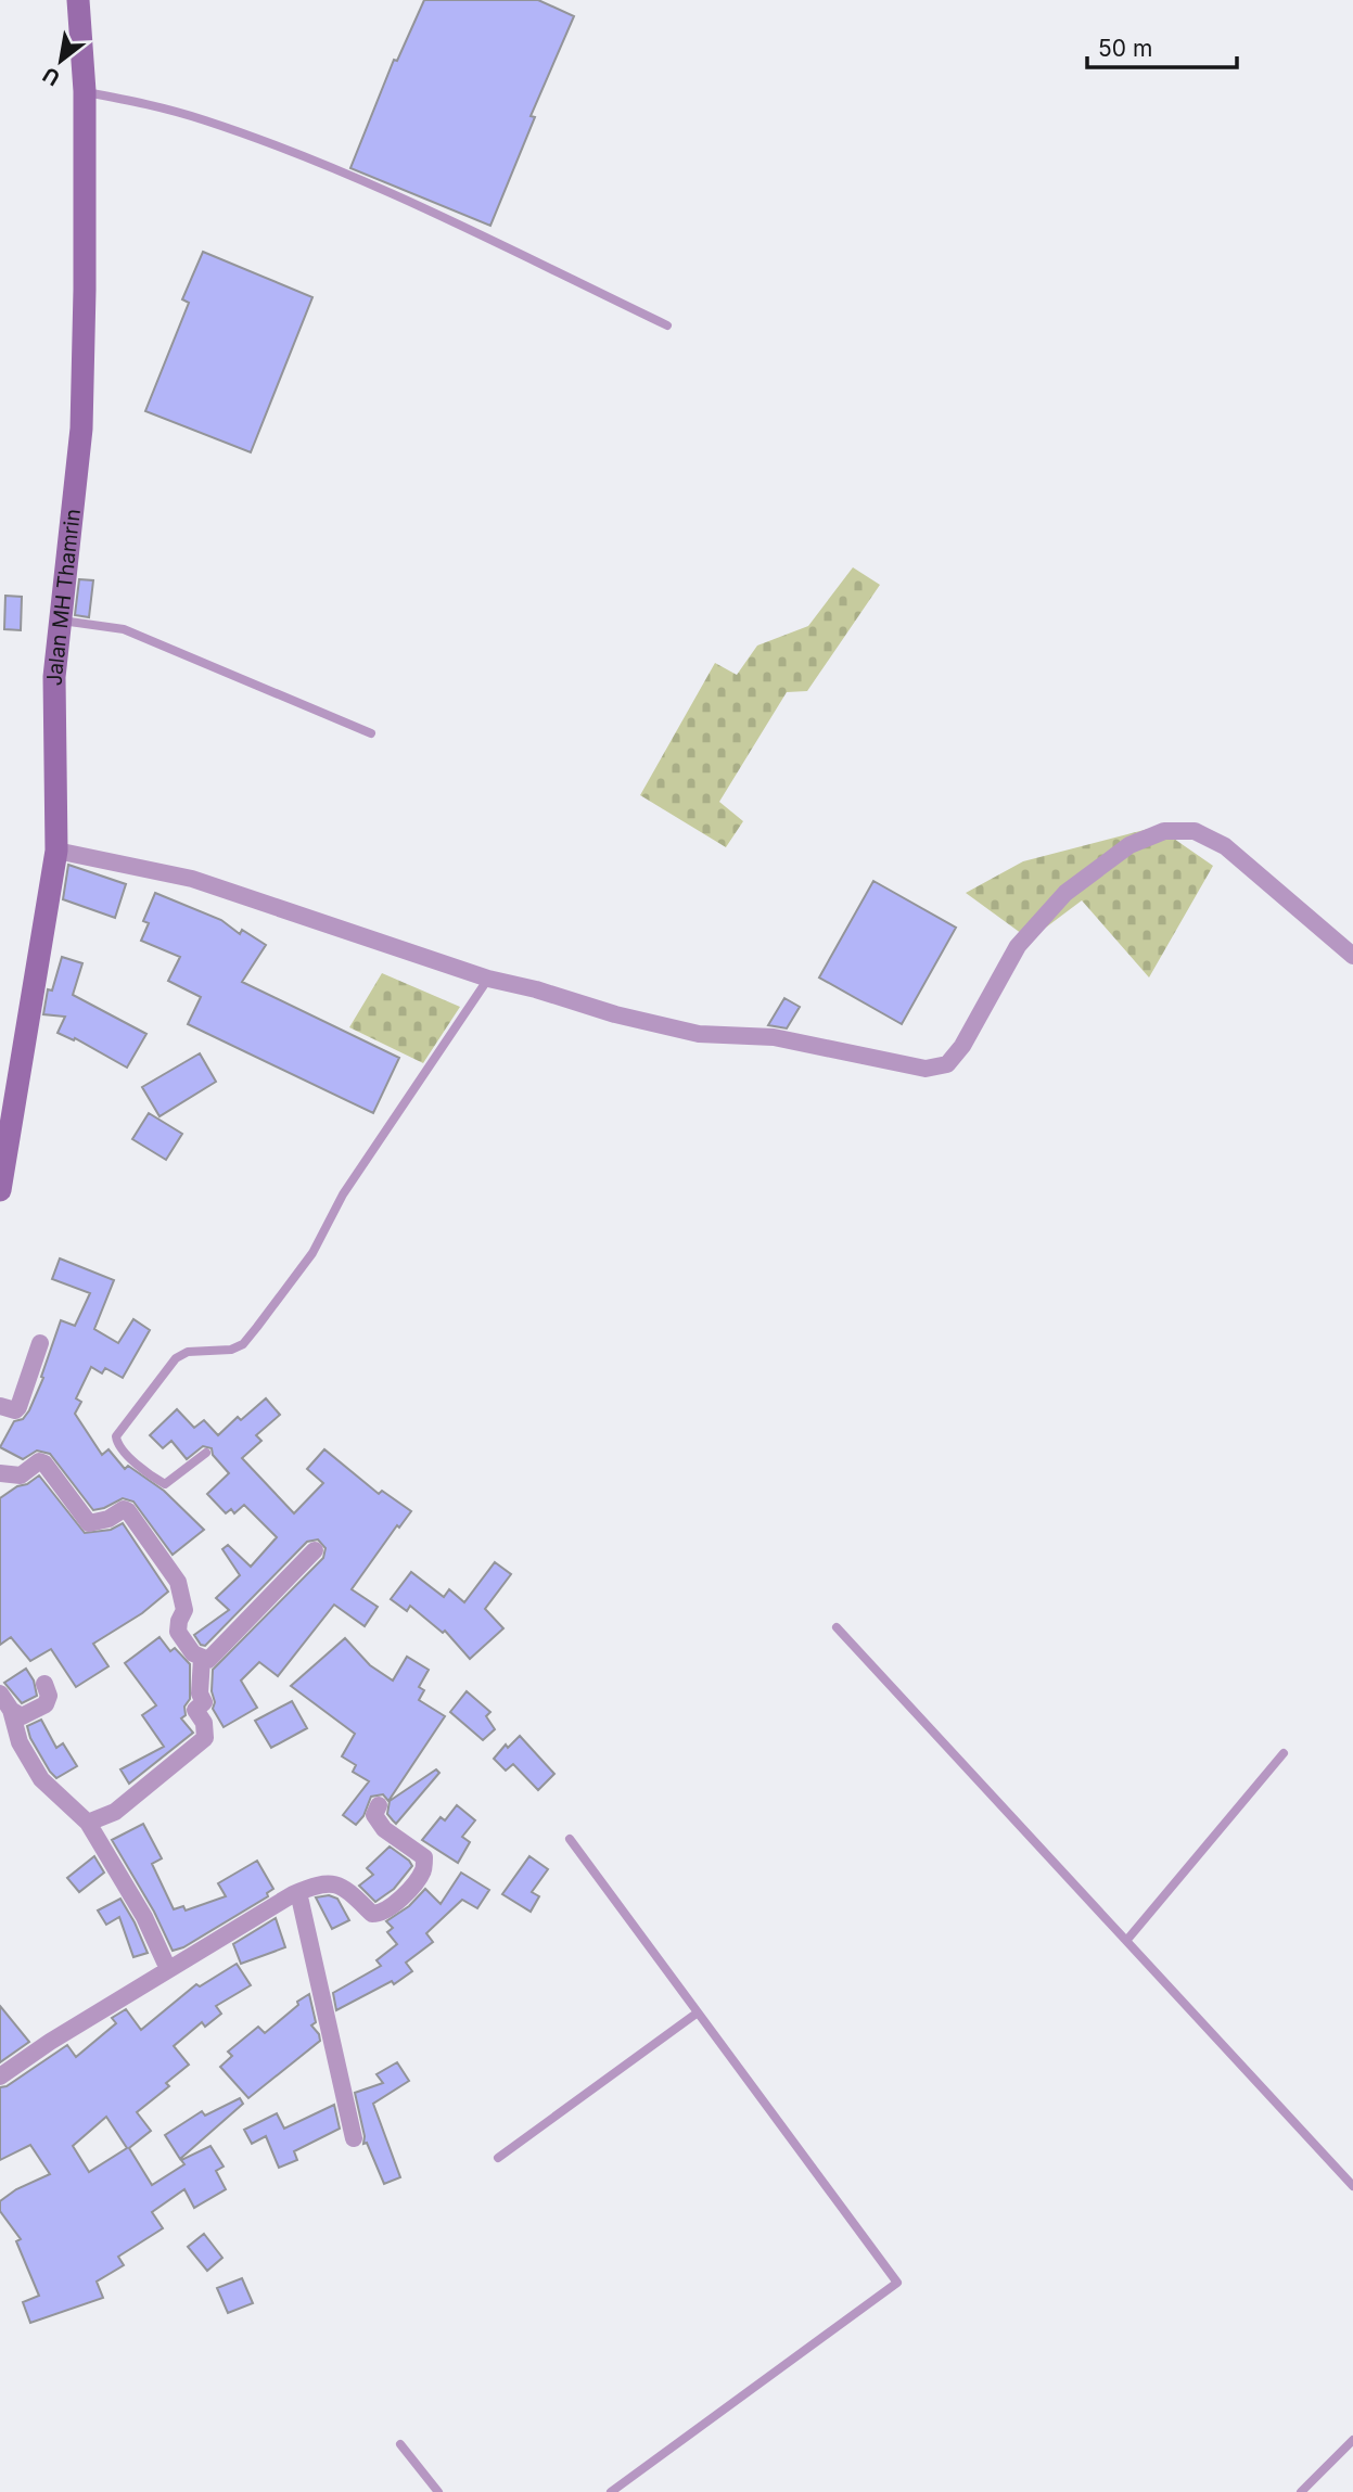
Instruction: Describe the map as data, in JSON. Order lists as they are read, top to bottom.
{
  "streets": {
    "street": ["Jalan MH Thamrin"]
  },
  "scale_bar": "50 m",
  "north": "bottom left"
}
